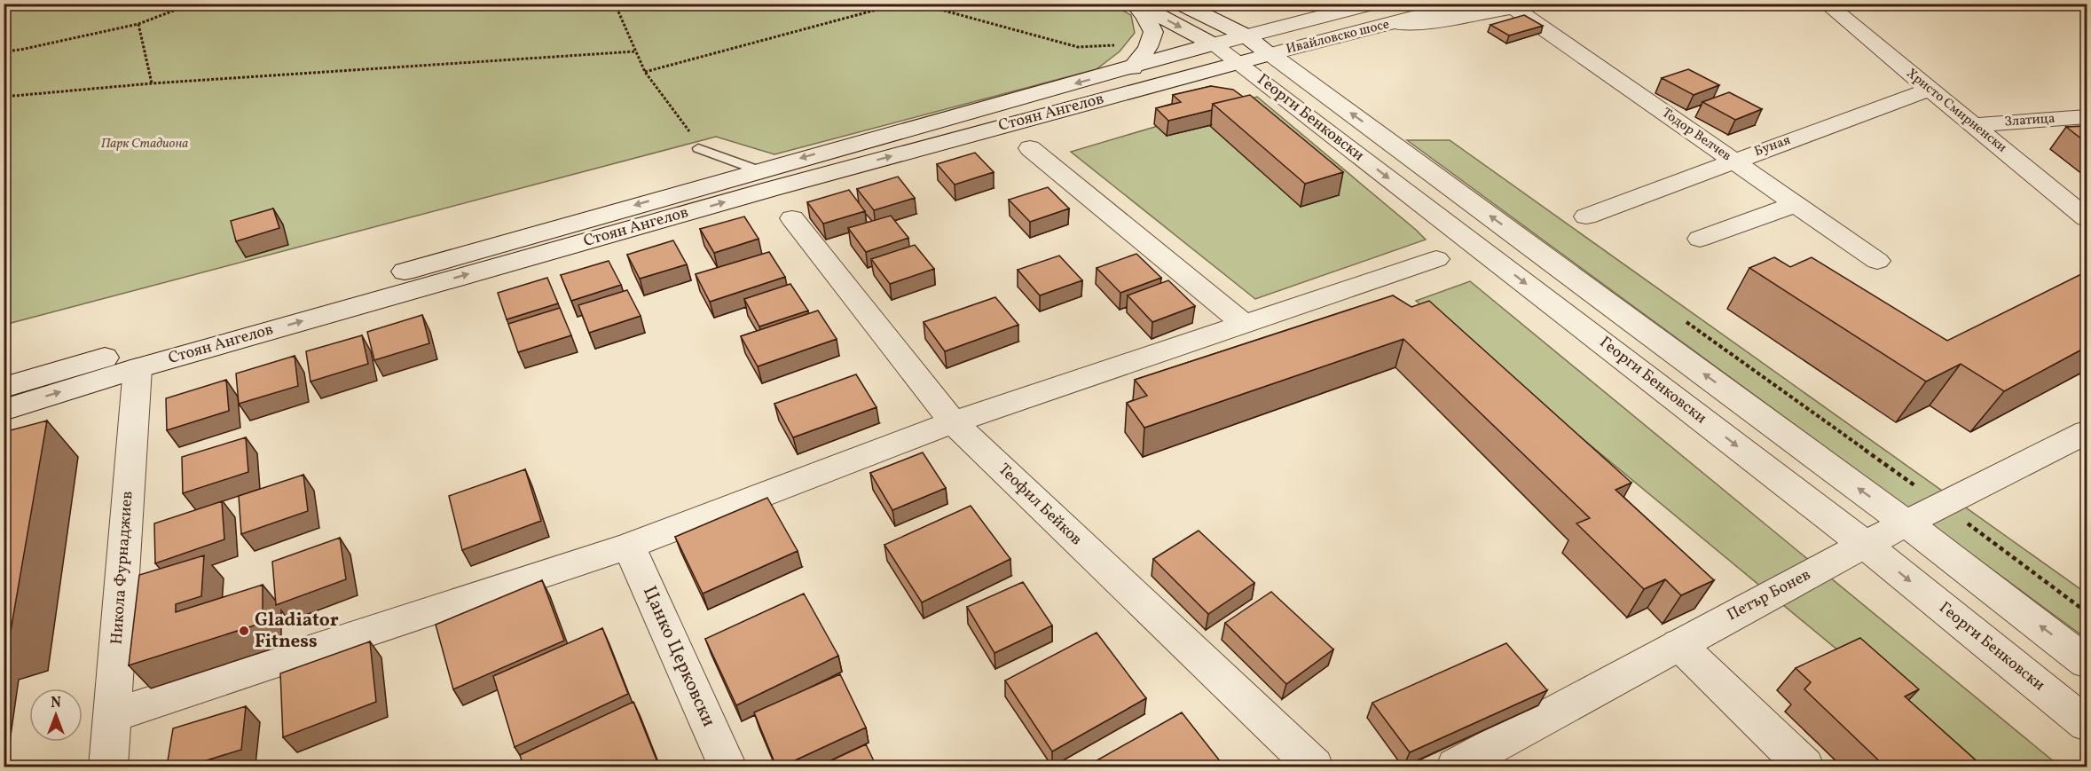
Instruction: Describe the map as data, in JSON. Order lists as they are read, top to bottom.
{
  "streets": {
    "street": [
      "Ивайловско шосе",
      "Христо Смирненски",
      "Стоян Ангелов",
      "Георги Бенковски",
      "Златица",
      "Тодор Велчев",
      "Буная",
      "Теофил Бейков",
      "Никола Фурнаджиев",
      "Петър Бонев",
      "Цанко Церковски"
    ]
  },
  "crossings": [
    ["Ивайловско шосе", "Стоян Ангелов"],
    ["Ивайловско шосе", "Георги Бенковски"],
    ["Христо Смирненски", "Златица"],
    ["Христо Смирненски", "Буная"],
    ["Стоян Ангелов", "Георги Бенковски"],
    ["Стоян Ангелов", "Никола Фурнаджиев"],
    ["Георги Бенковски", "Петър Бонев"],
    ["Тодор Велчев", "Буная"]
  ],
  "parks": ["Парк Стадиона"],
  "places": ["Gladiator Fitness"],
  "north": "top"
}
